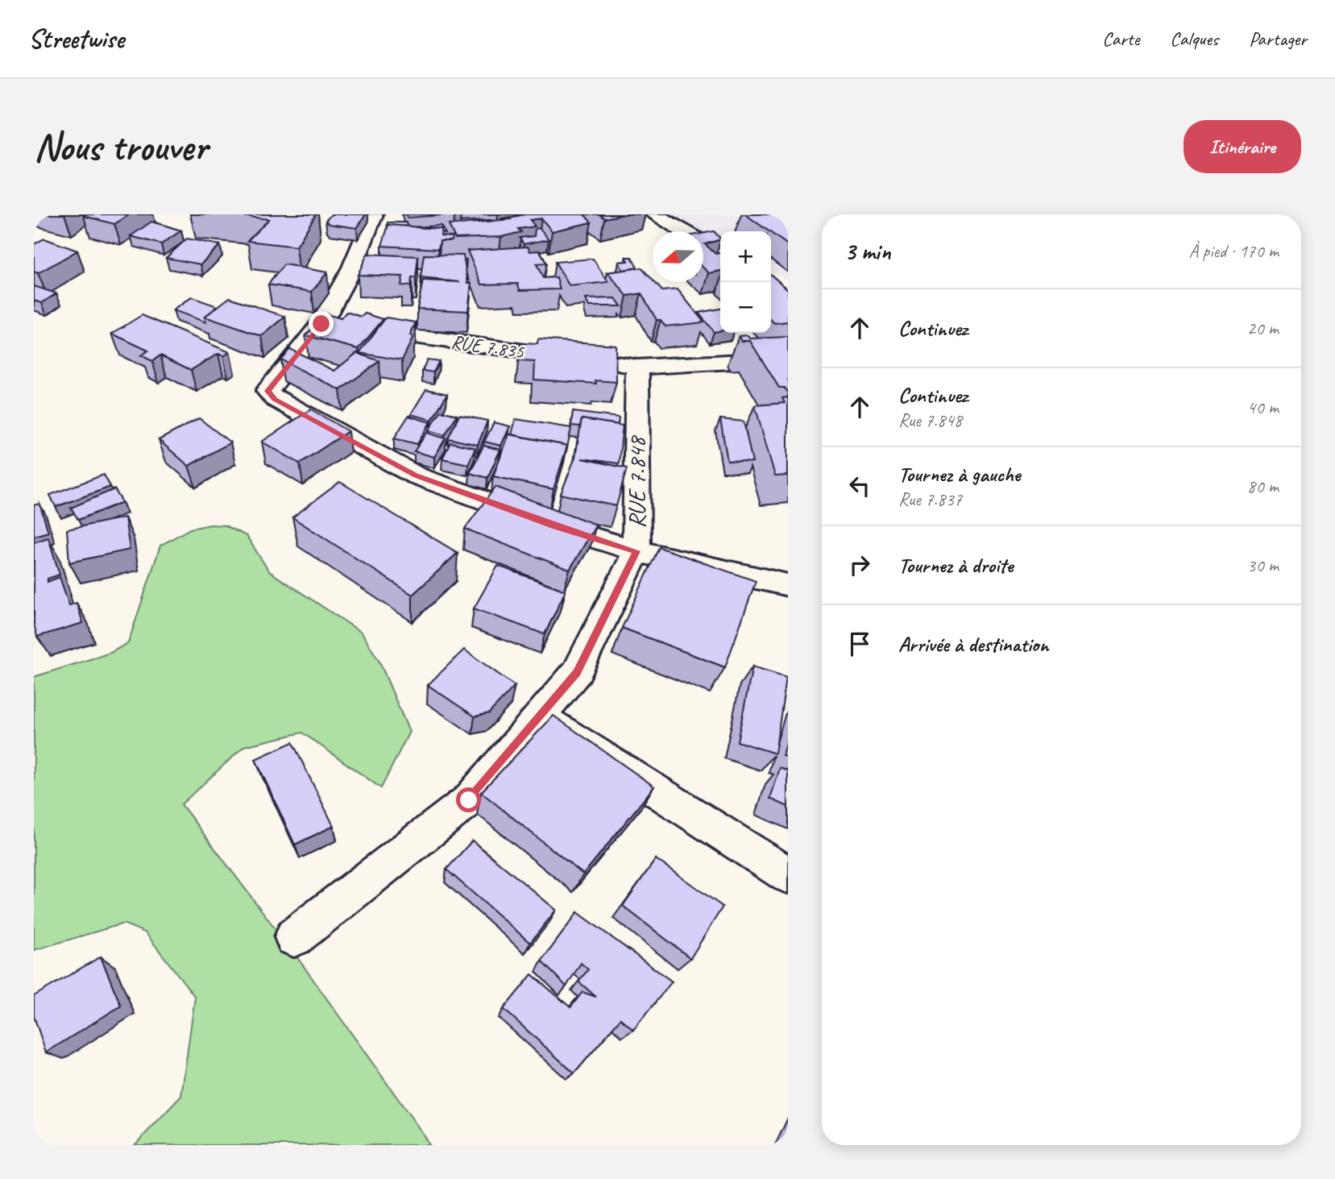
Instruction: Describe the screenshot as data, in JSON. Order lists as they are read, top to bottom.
{
  "streets": {
    "street": ["RUE 7.835", "RUE 7.848"]
  },
  "crossings": [
    ["RUE 7.835", "RUE 7.848"]
  ],
  "north": "left",
  "page": {
    "header": "Streetwise",
    "nav": ["Carte", "Calques", "Partager"],
    "buttons": "Itinéraire",
    "title": "Nous trouver",
    "heading": ["3 min", "À pied · 170 m"],
    "map_buttons": ["+", "−"],
    "list": [
      ["Continuez", "20 m"],
      ["Continuez", "Rue 7.848", "40 m"],
      ["Tournez à gauche", "Rue 7.837", "80 m"],
      ["Tournez à droite", "30 m"],
      "Arrivée à destination"
    ]
  }
}
